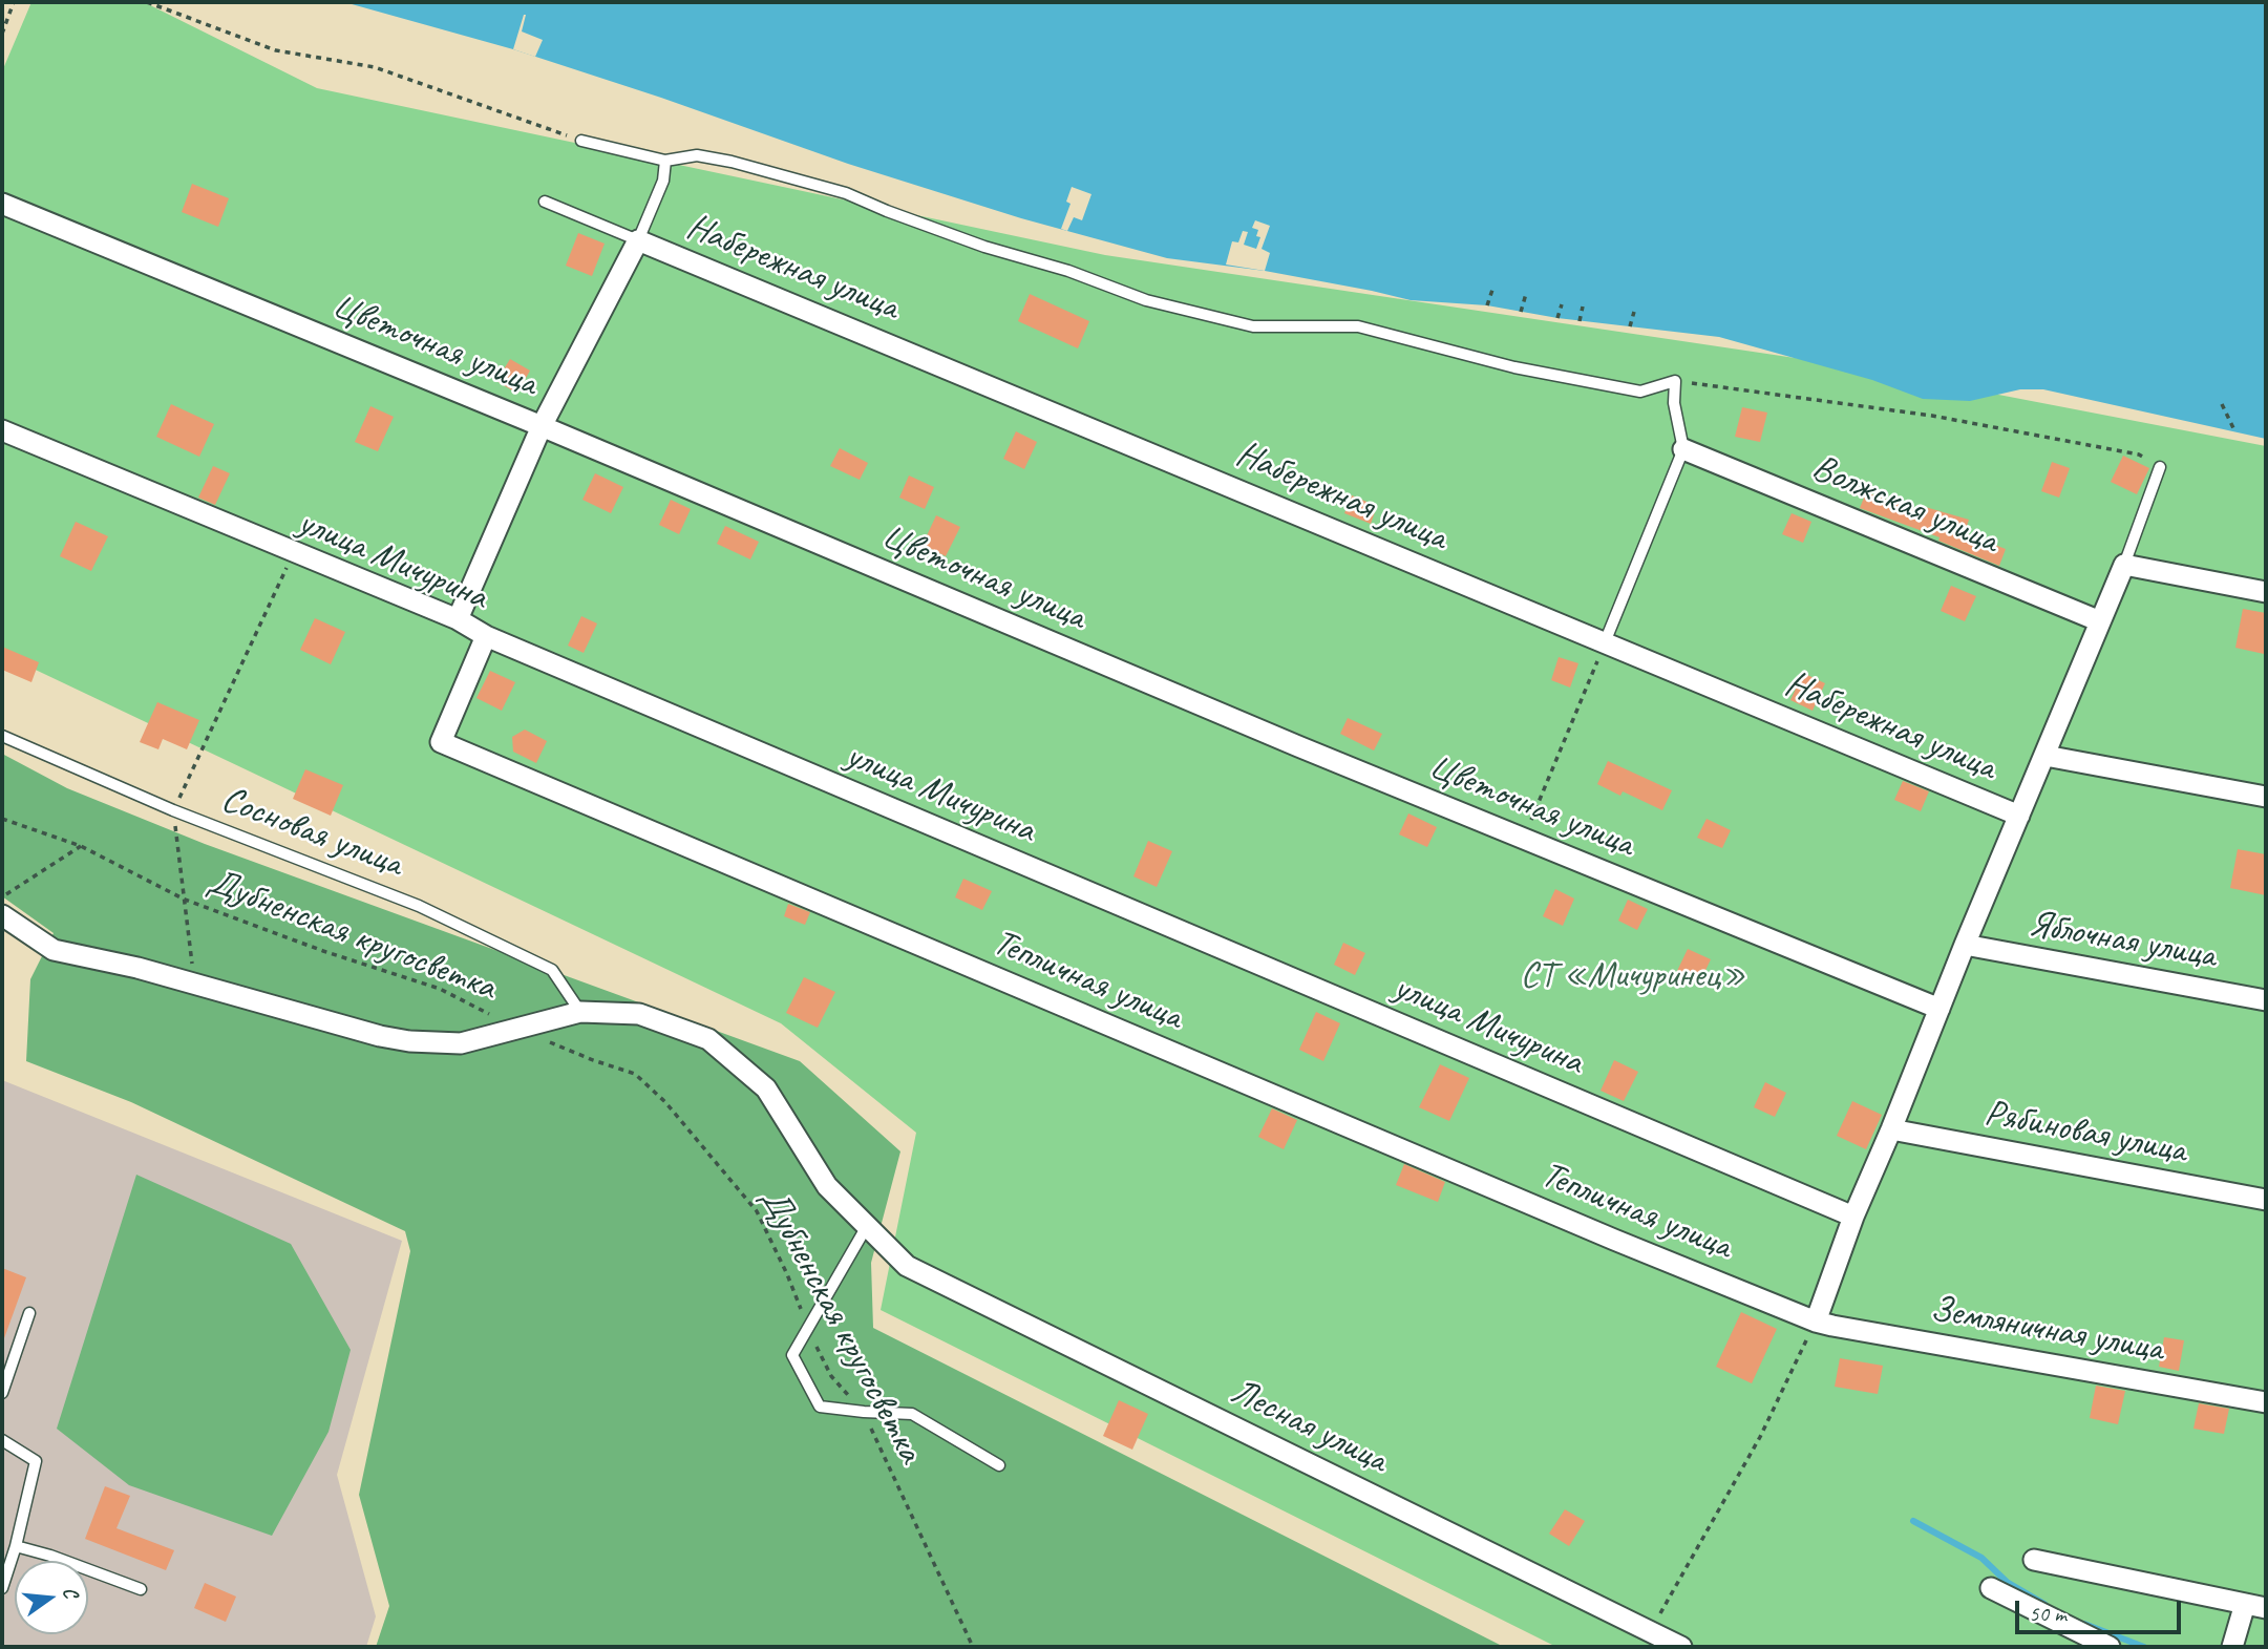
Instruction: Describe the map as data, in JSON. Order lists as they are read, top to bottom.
{
  "streets": {
    "street": [
      "Набережная улица",
      "Цветочная улица",
      "Волжская улица",
      "улица Мичурина",
      "Яблочная улица",
      "Тепличная улица",
      "Рябиновая улица",
      "Земляничная улица",
      "Лесная улица"
    ],
    "lane": ["Сосновая улица"],
    "path": ["Дубненская кругосветка"]
  },
  "crossings": [
    ["улица Мичурина", "Тепличная улица"],
    ["Сосновая улица", "Лесная улица"],
    ["Дубненская кругосветка", "Лесная улица"],
    ["Тепличная улица", "Земляничная улица"]
  ],
  "parks": ["СТ «Мичуринец»"],
  "scale_bar": "50 m",
  "north": "right"
}
